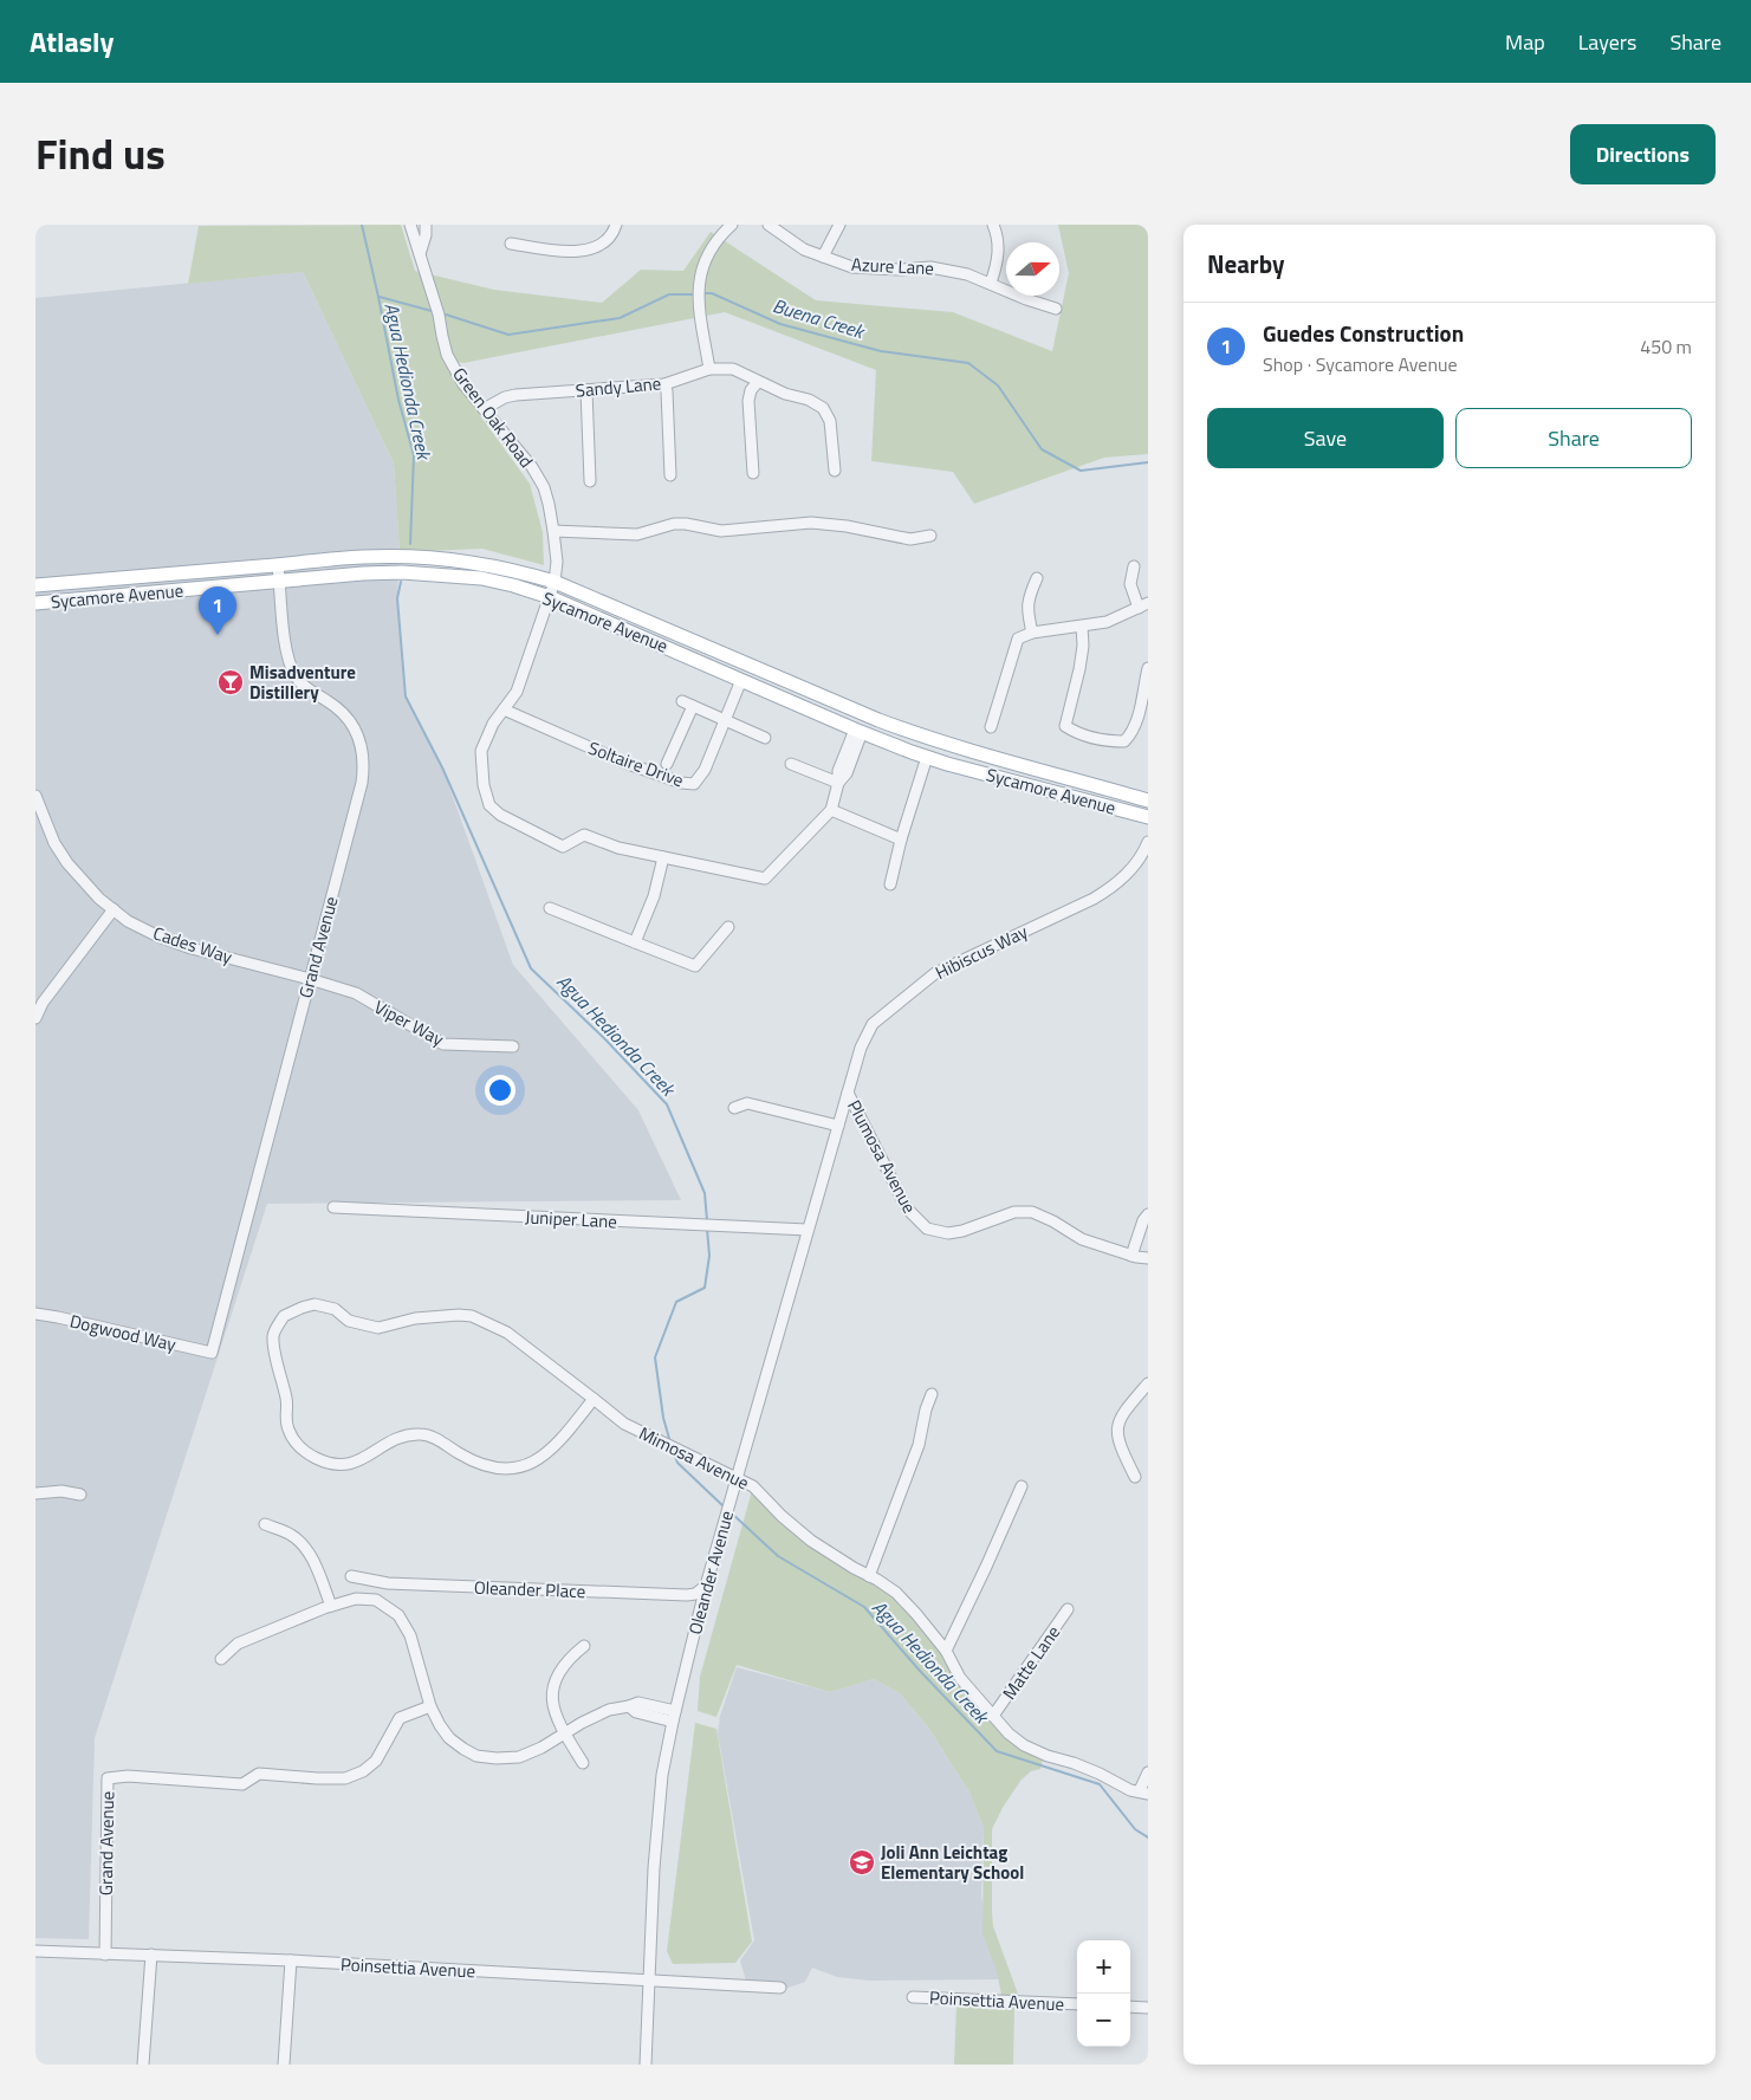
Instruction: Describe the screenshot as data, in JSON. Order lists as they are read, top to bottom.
{
  "streets": {
    "main road": ["Sycamore Avenue"],
    "street": [
      "Azure Lane",
      "Sandy Lane",
      "Green Oak Road",
      "Soltaire Drive",
      "Cades Way",
      "Grand Avenue",
      "Hibiscus Way",
      "Viper Way",
      "Plumosa Avenue",
      "Juniper Lane",
      "Dogwood Way",
      "Mimosa Avenue",
      "Oleander Avenue",
      "Oleander Place",
      "Matte Lane",
      "Poinsettia Avenue"
    ]
  },
  "crossings": [
    ["Sandy Lane", "Green Oak Road"],
    ["Green Oak Road", "Sycamore Avenue"],
    ["Sycamore Avenue", "Soltaire Drive"],
    ["Sycamore Avenue", "Grand Avenue"],
    ["Cades Way", "Grand Avenue"],
    ["Cades Way", "Viper Way"],
    ["Grand Avenue", "Viper Way"],
    ["Grand Avenue", "Dogwood Way"],
    ["Grand Avenue", "Poinsettia Avenue"],
    ["Hibiscus Way", "Plumosa Avenue"],
    ["Hibiscus Way", "Oleander Avenue"],
    ["Plumosa Avenue", "Oleander Avenue"],
    ["Juniper Lane", "Oleander Avenue"],
    ["Mimosa Avenue", "Oleander Avenue"],
    ["Mimosa Avenue", "Matte Lane"],
    ["Oleander Avenue", "Oleander Place"],
    ["Oleander Avenue", "Poinsettia Avenue"]
  ],
  "water": ["Buena Creek", "Agua Hedionda Creek"],
  "places": {
    "bar": ["Misadventure Distillery"],
    "school or university": ["Joli Ann Leichtag Elementary School"]
  },
  "north": "right",
  "page": {
    "header": "Atlasly",
    "nav": ["Map", "Layers", "Share"],
    "title": "Find us",
    "buttons": [
      "Directions",
      ["Save", "Share"]
    ],
    "heading": "Nearby",
    "list": [
      {
        "mark": "1",
        "name": "Guedes Construction",
        "note": "Shop · Sycamore Avenue",
        "value": "450 m"
      }
    ],
    "pins": "1",
    "map_buttons": ["+", "−"]
  }
}
